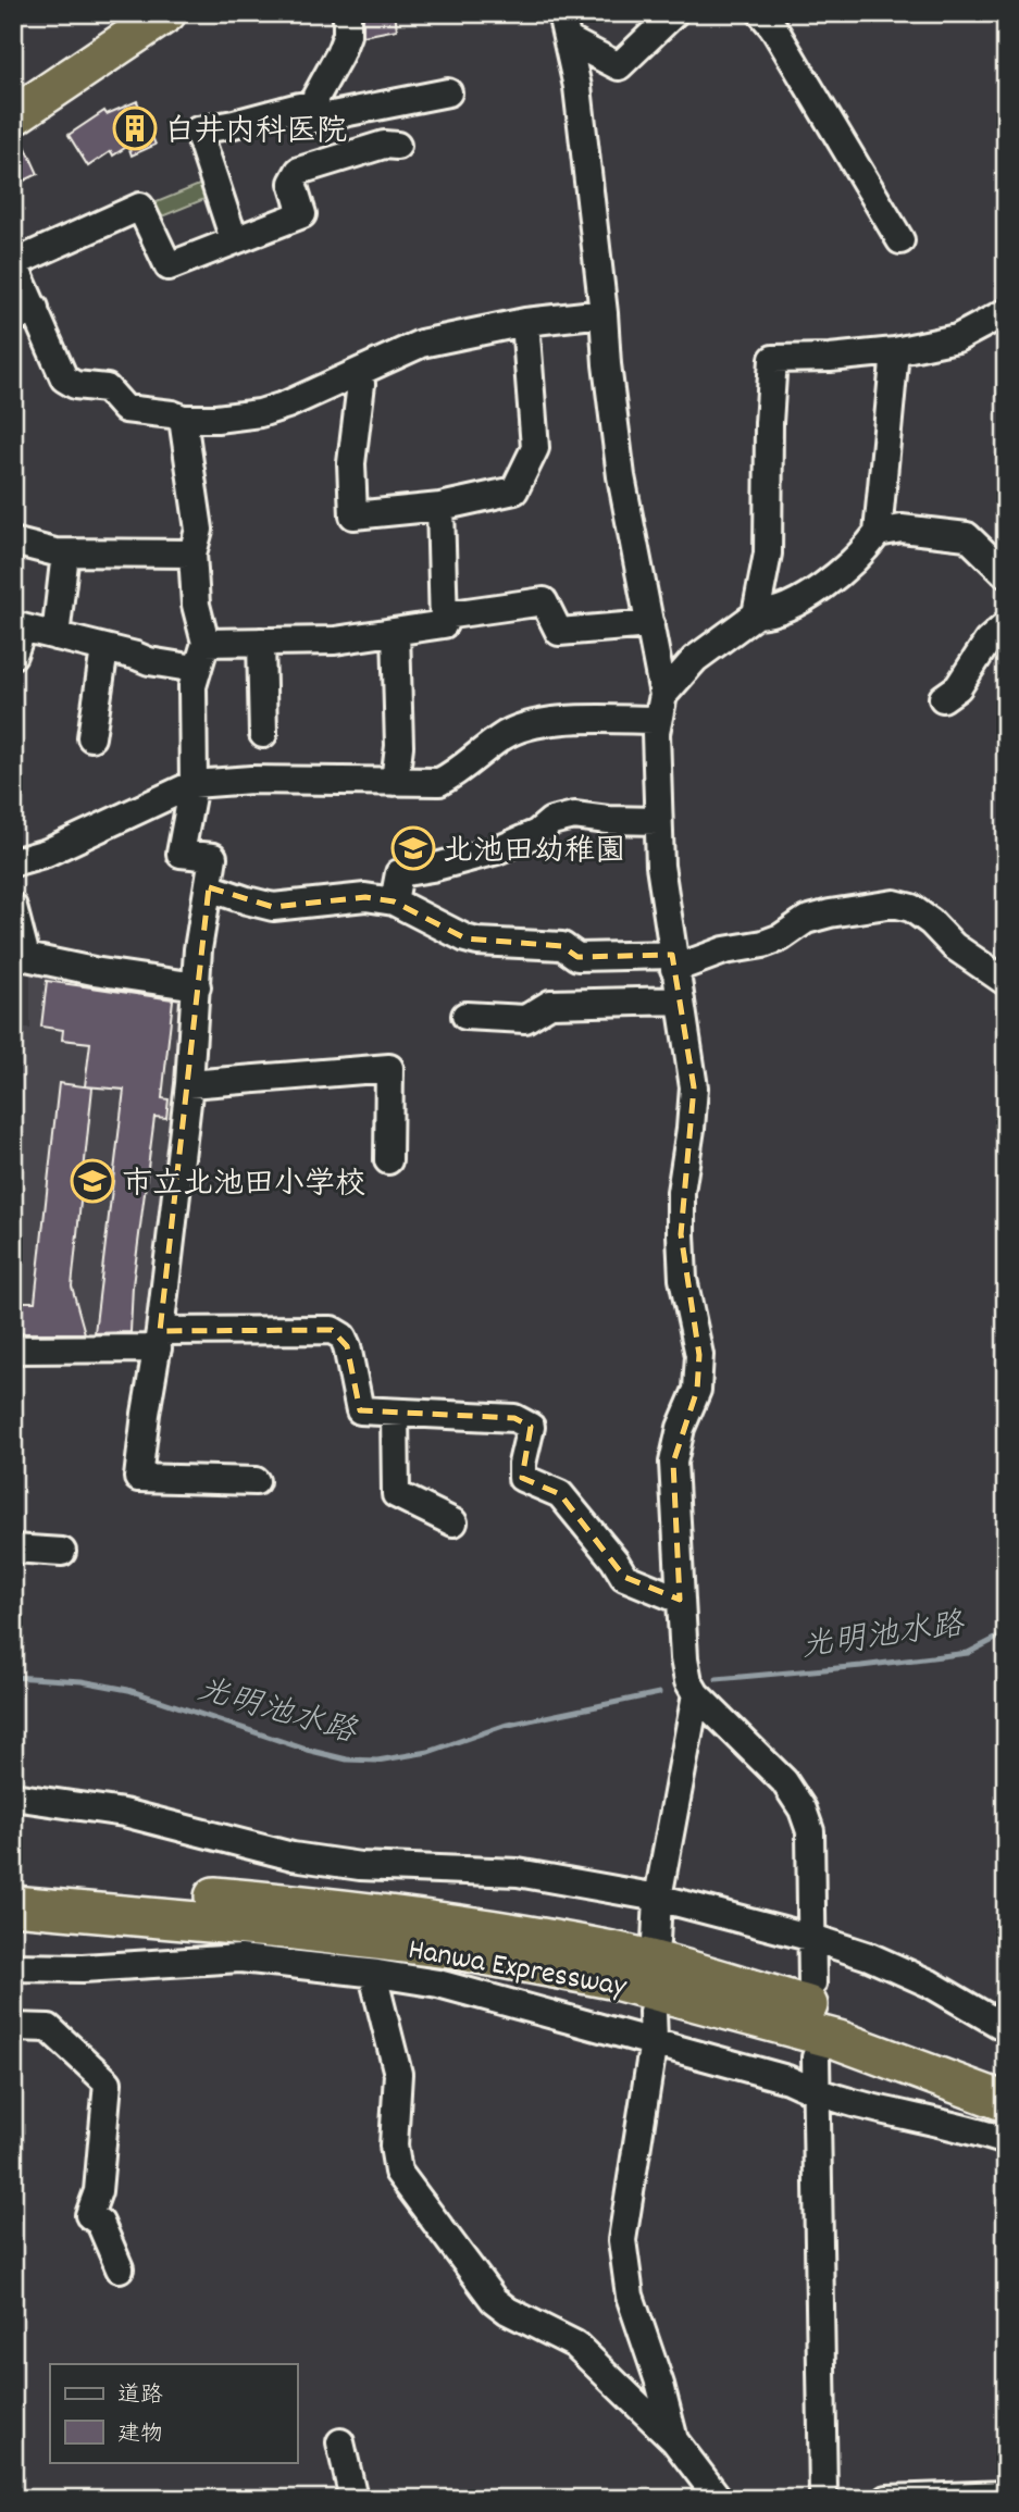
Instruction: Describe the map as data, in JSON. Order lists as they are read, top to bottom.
{
  "streets": {
    "highway": ["Hanwa Expressway"]
  },
  "water": ["光明池水路"],
  "places": {
    "building": ["白井内科医院"],
    "school or university": ["北池田幼稚園", "市立北池田小学校"]
  },
  "legend": ["道路", "建物"]
}
